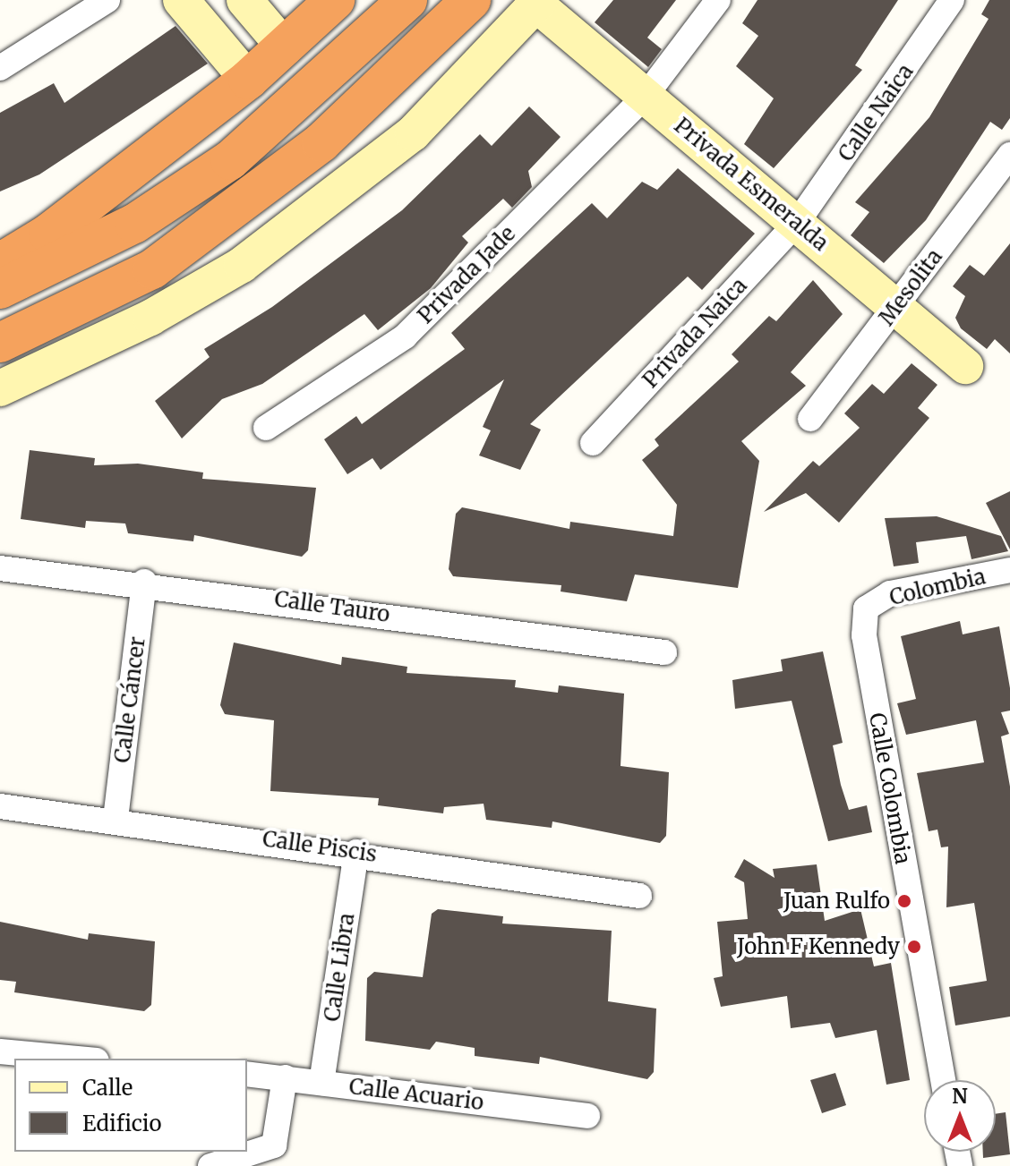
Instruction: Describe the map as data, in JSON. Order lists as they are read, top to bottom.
{
  "streets": {
    "street": [
      "Calle Naica",
      "Privada Esmeralda",
      "Privada Jade",
      "Mesolita",
      "Privada Naica",
      "Colombia",
      "Calle Tauro",
      "Calle Cáncer",
      "Calle Colombia",
      "Calle Piscis",
      "Calle Libra",
      "Calle Acuario"
    ]
  },
  "crossings": [
    ["Calle Naica", "Privada Esmeralda"],
    ["Calle Naica", "Privada Naica"],
    ["Privada Esmeralda", "Privada Jade"],
    ["Privada Esmeralda", "Mesolita"],
    ["Privada Esmeralda", "Privada Naica"],
    ["Colombia", "Calle Colombia"],
    ["Calle Tauro", "Calle Cáncer"],
    ["Calle Cáncer", "Calle Piscis"],
    ["Calle Piscis", "Calle Libra"],
    ["Calle Libra", "Calle Acuario"]
  ],
  "places": ["Juan Rulfo", "John F Kennedy"],
  "legend": ["Calle", "Edificio"],
  "north": "top"
}
